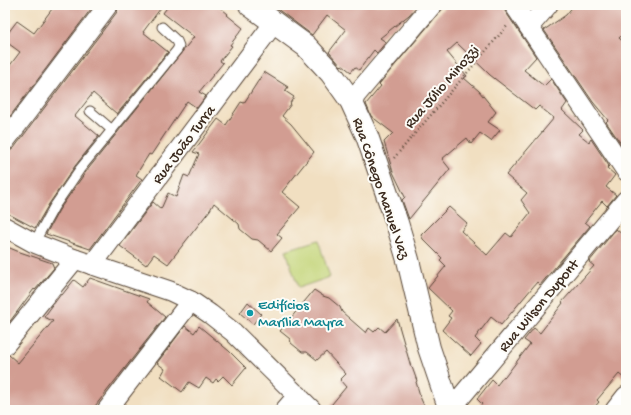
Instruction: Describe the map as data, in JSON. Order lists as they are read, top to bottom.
{
  "streets": {
    "street": ["Rua João Turra", "Rua Cônego Manuel Vaz", "Rua Wilson Dupont"],
    "path": ["Rua Júlio Minozzi"]
  },
  "crossings": [
    ["Rua Júlio Minozzi", "Rua Cônego Manuel Vaz"],
    ["Rua João Turra", "Rua Cônego Manuel Vaz"],
    ["Rua Cônego Manuel Vaz", "Rua Wilson Dupont"]
  ],
  "places": ["Edifícios Marília Mayra"]
}
